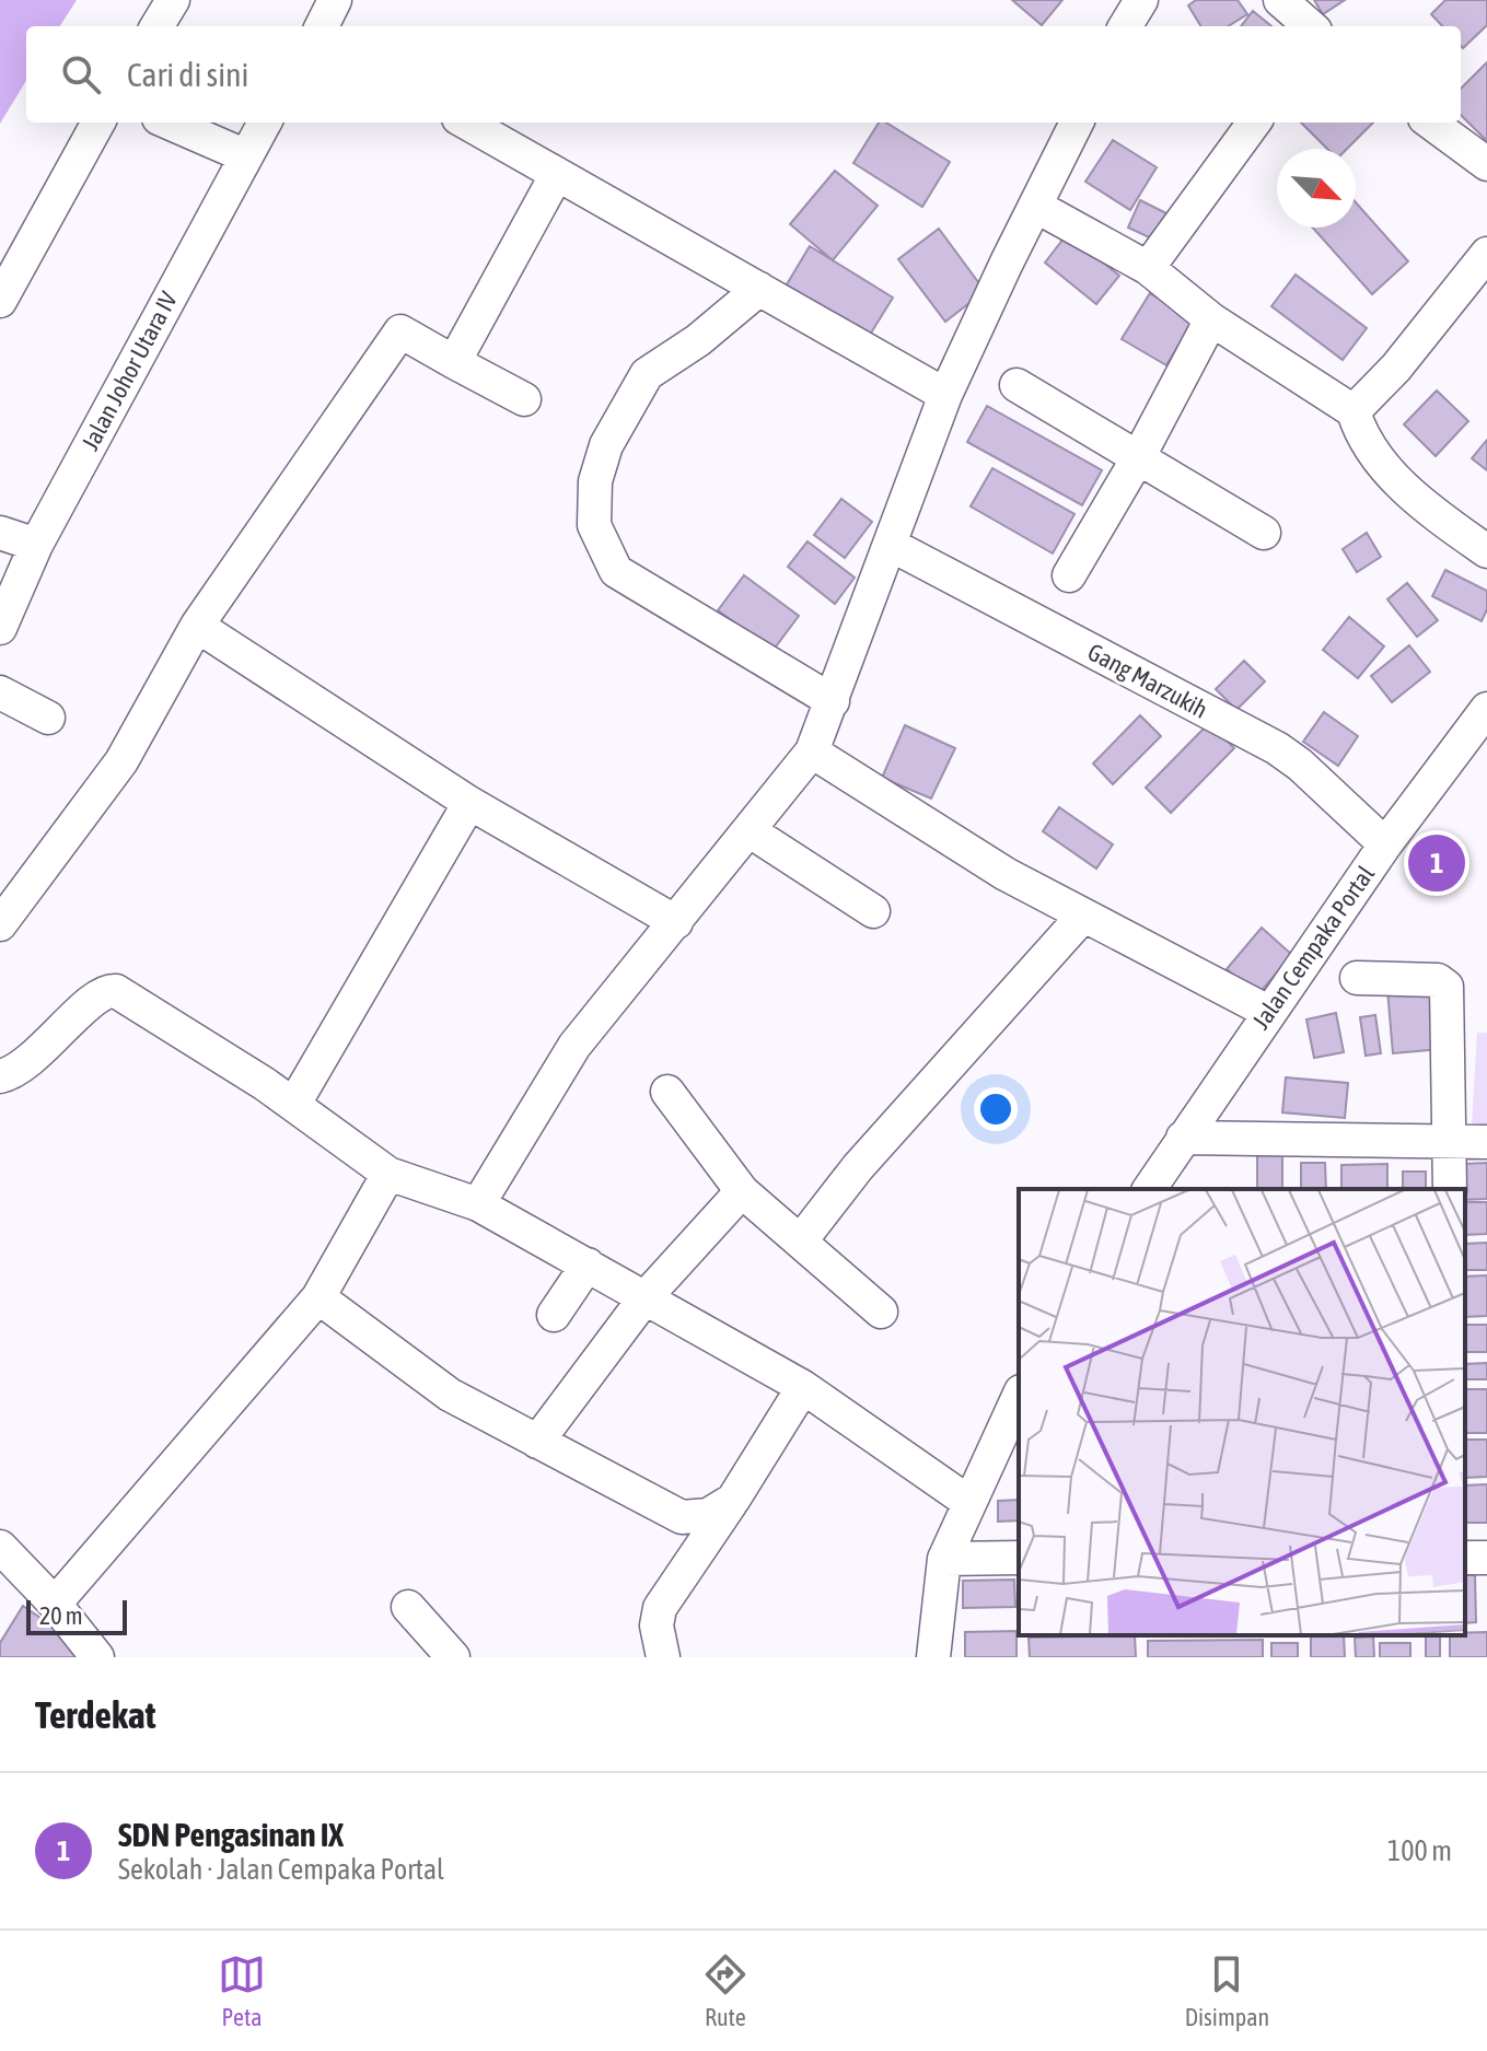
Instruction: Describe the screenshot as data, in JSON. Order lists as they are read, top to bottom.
{
  "streets": {
    "street": ["Jalan Johor Utara IV", "Gang Marzukih", "Jalan Cempaka Portal"]
  },
  "crossings": [
    ["Gang Marzukih", "Jalan Cempaka Portal"]
  ],
  "scale_bar": "20 m",
  "north": "bottom right",
  "page": {
    "search": "Cari di sini",
    "pins": "1",
    "scale": "20 m",
    "heading": "Terdekat",
    "list": [
      {
        "mark": "1",
        "name": "SDN Pengasinan IX",
        "note": "Sekolah · Jalan Cempaka Portal",
        "value": "100 m"
      }
    ],
    "nav": ["Peta", "Rute", "Disimpan"]
  }
}
